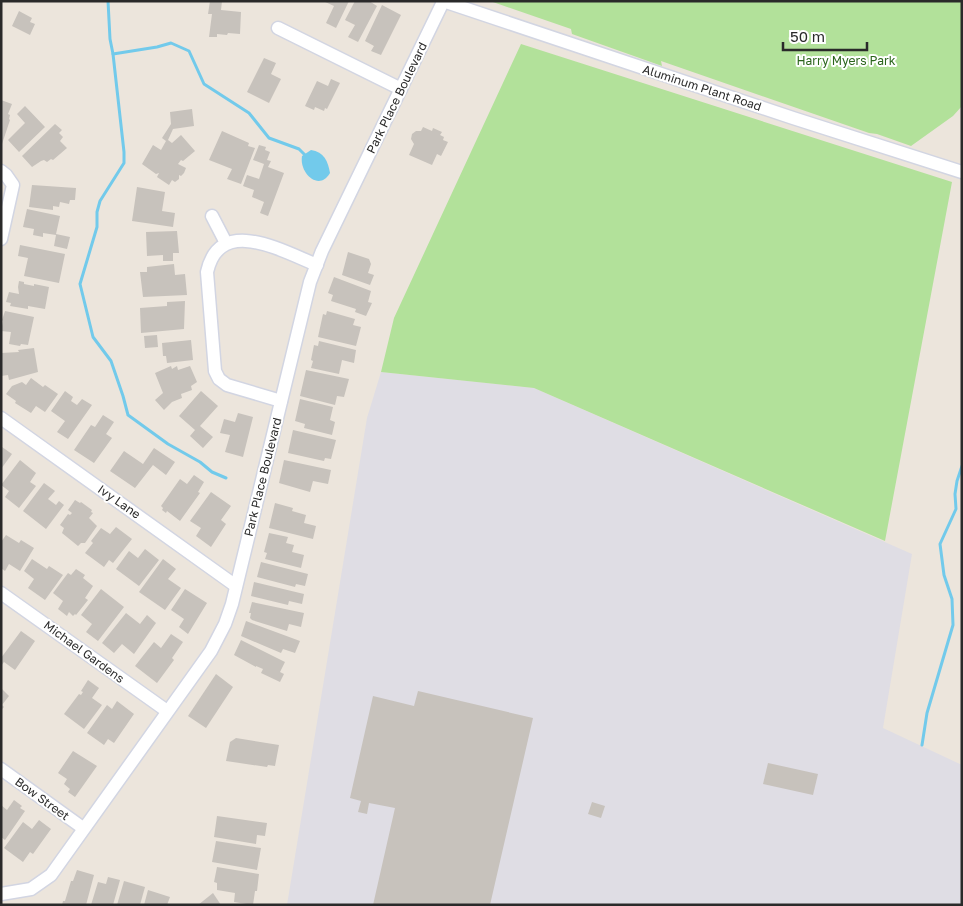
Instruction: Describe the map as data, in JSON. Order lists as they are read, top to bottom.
{
  "streets": {
    "street": [
      "Aluminum Plant Road",
      "Park Place Boulevard",
      "Ivy Lane",
      "Michael Gardens",
      "Bow Street"
    ]
  },
  "crossings": [
    ["Aluminum Plant Road", "Park Place Boulevard"],
    ["Park Place Boulevard", "Ivy Lane"],
    ["Park Place Boulevard", "Michael Gardens"],
    ["Park Place Boulevard", "Bow Street"]
  ],
  "parks": ["Harry Myers Park"],
  "scale_bar": "50 m"
}
